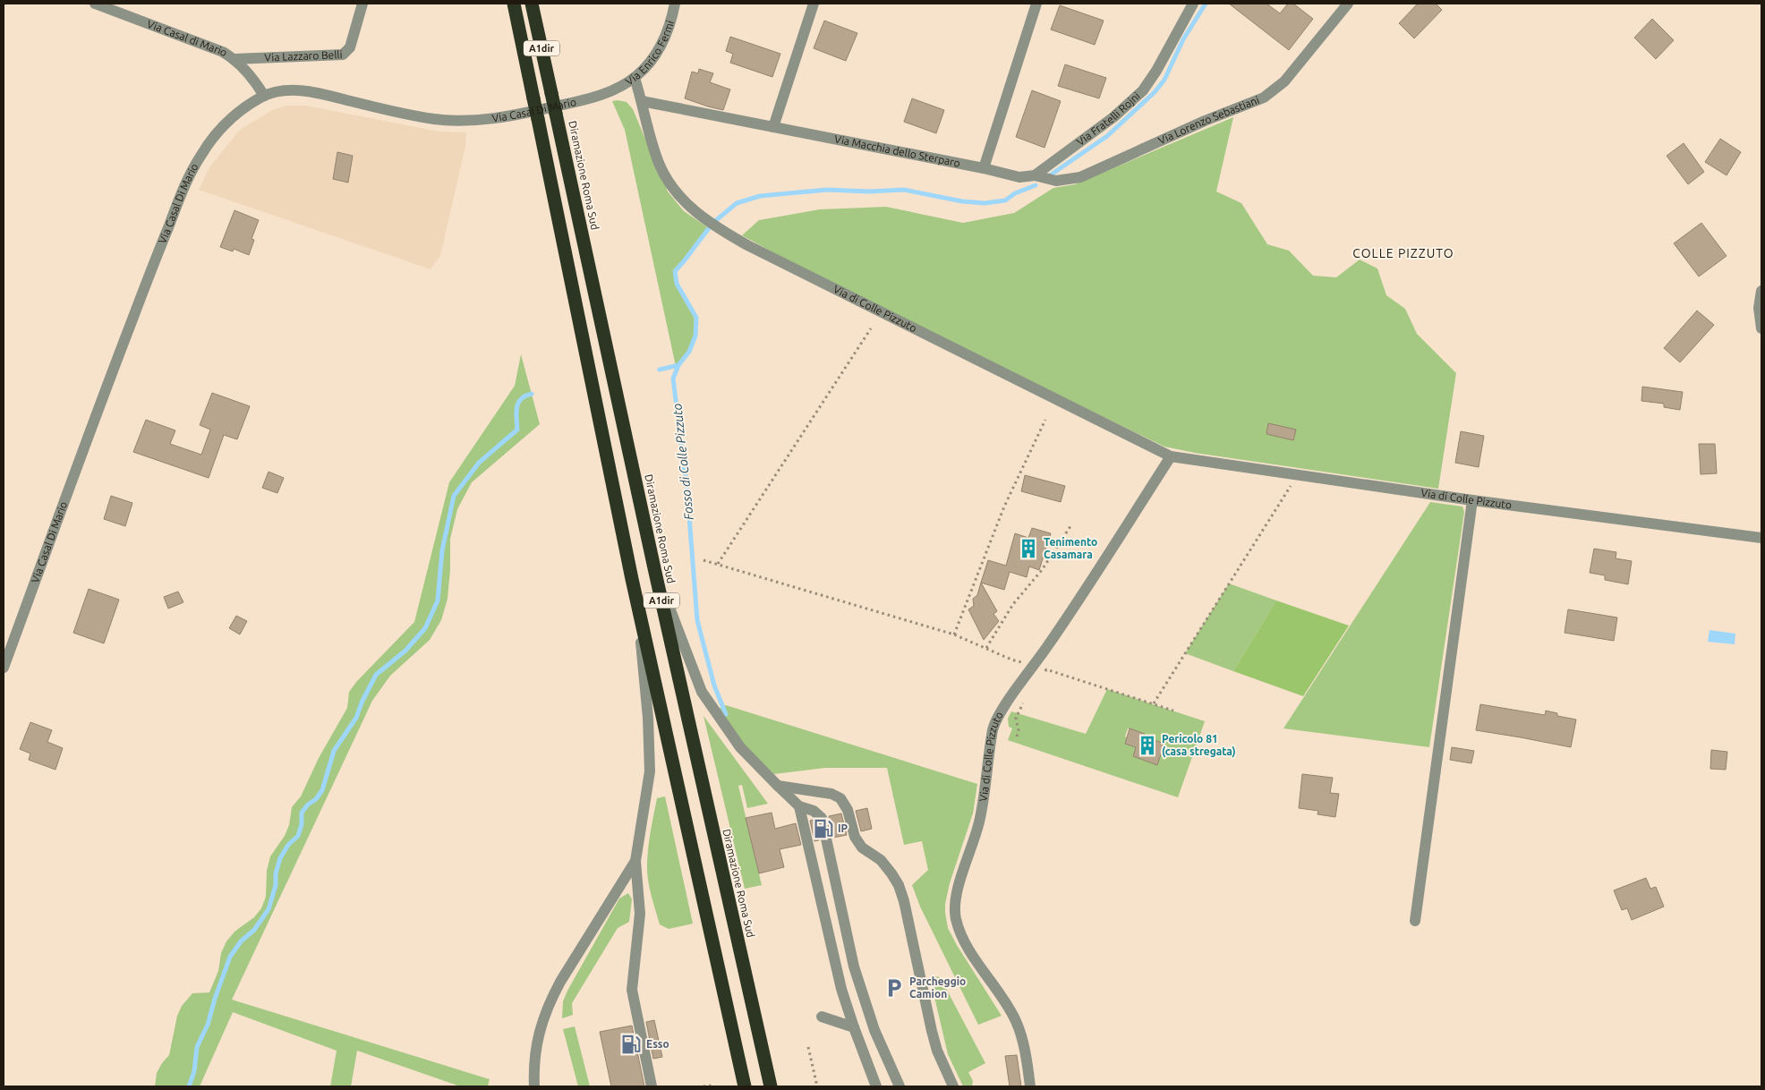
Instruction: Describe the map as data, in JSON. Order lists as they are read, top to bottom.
{
  "streets": {
    "highway": ["A1dir", "Diramazione Roma Sud"],
    "street": [
      "Via Casal di Mario",
      "Via Enrico Fermi",
      "Via Lazzaro Belli",
      "Via Casal Di Mario",
      "Via Fratelli Rojni",
      "Via Lorenzo Sebastiani",
      "Via Macchia dello Sterparo",
      "Via di Colle Pizzuto"
    ]
  },
  "crossings": [
    ["Via Casal di Mario", "Via Lazzaro Belli"],
    ["Via Casal di Mario", "Via Casal Di Mario"],
    ["Via Enrico Fermi", "Via Casal Di Mario"],
    ["Via Enrico Fermi", "Via di Colle Pizzuto"],
    ["Via Fratelli Rojni", "Via Lorenzo Sebastiani"],
    ["Via Macchia dello Sterparo", "Via di Colle Pizzuto"]
  ],
  "districts": ["COLLE PIZZUTO"],
  "water": ["Fosso di Colle Pizzuto"],
  "places": {
    "building": ["Tenimento Casamara", "Pericolo 81 (casa stregata)"],
    "fuel station": ["IP", "Esso"],
    "parking": ["Parcheggio Camion"]
  }
}
